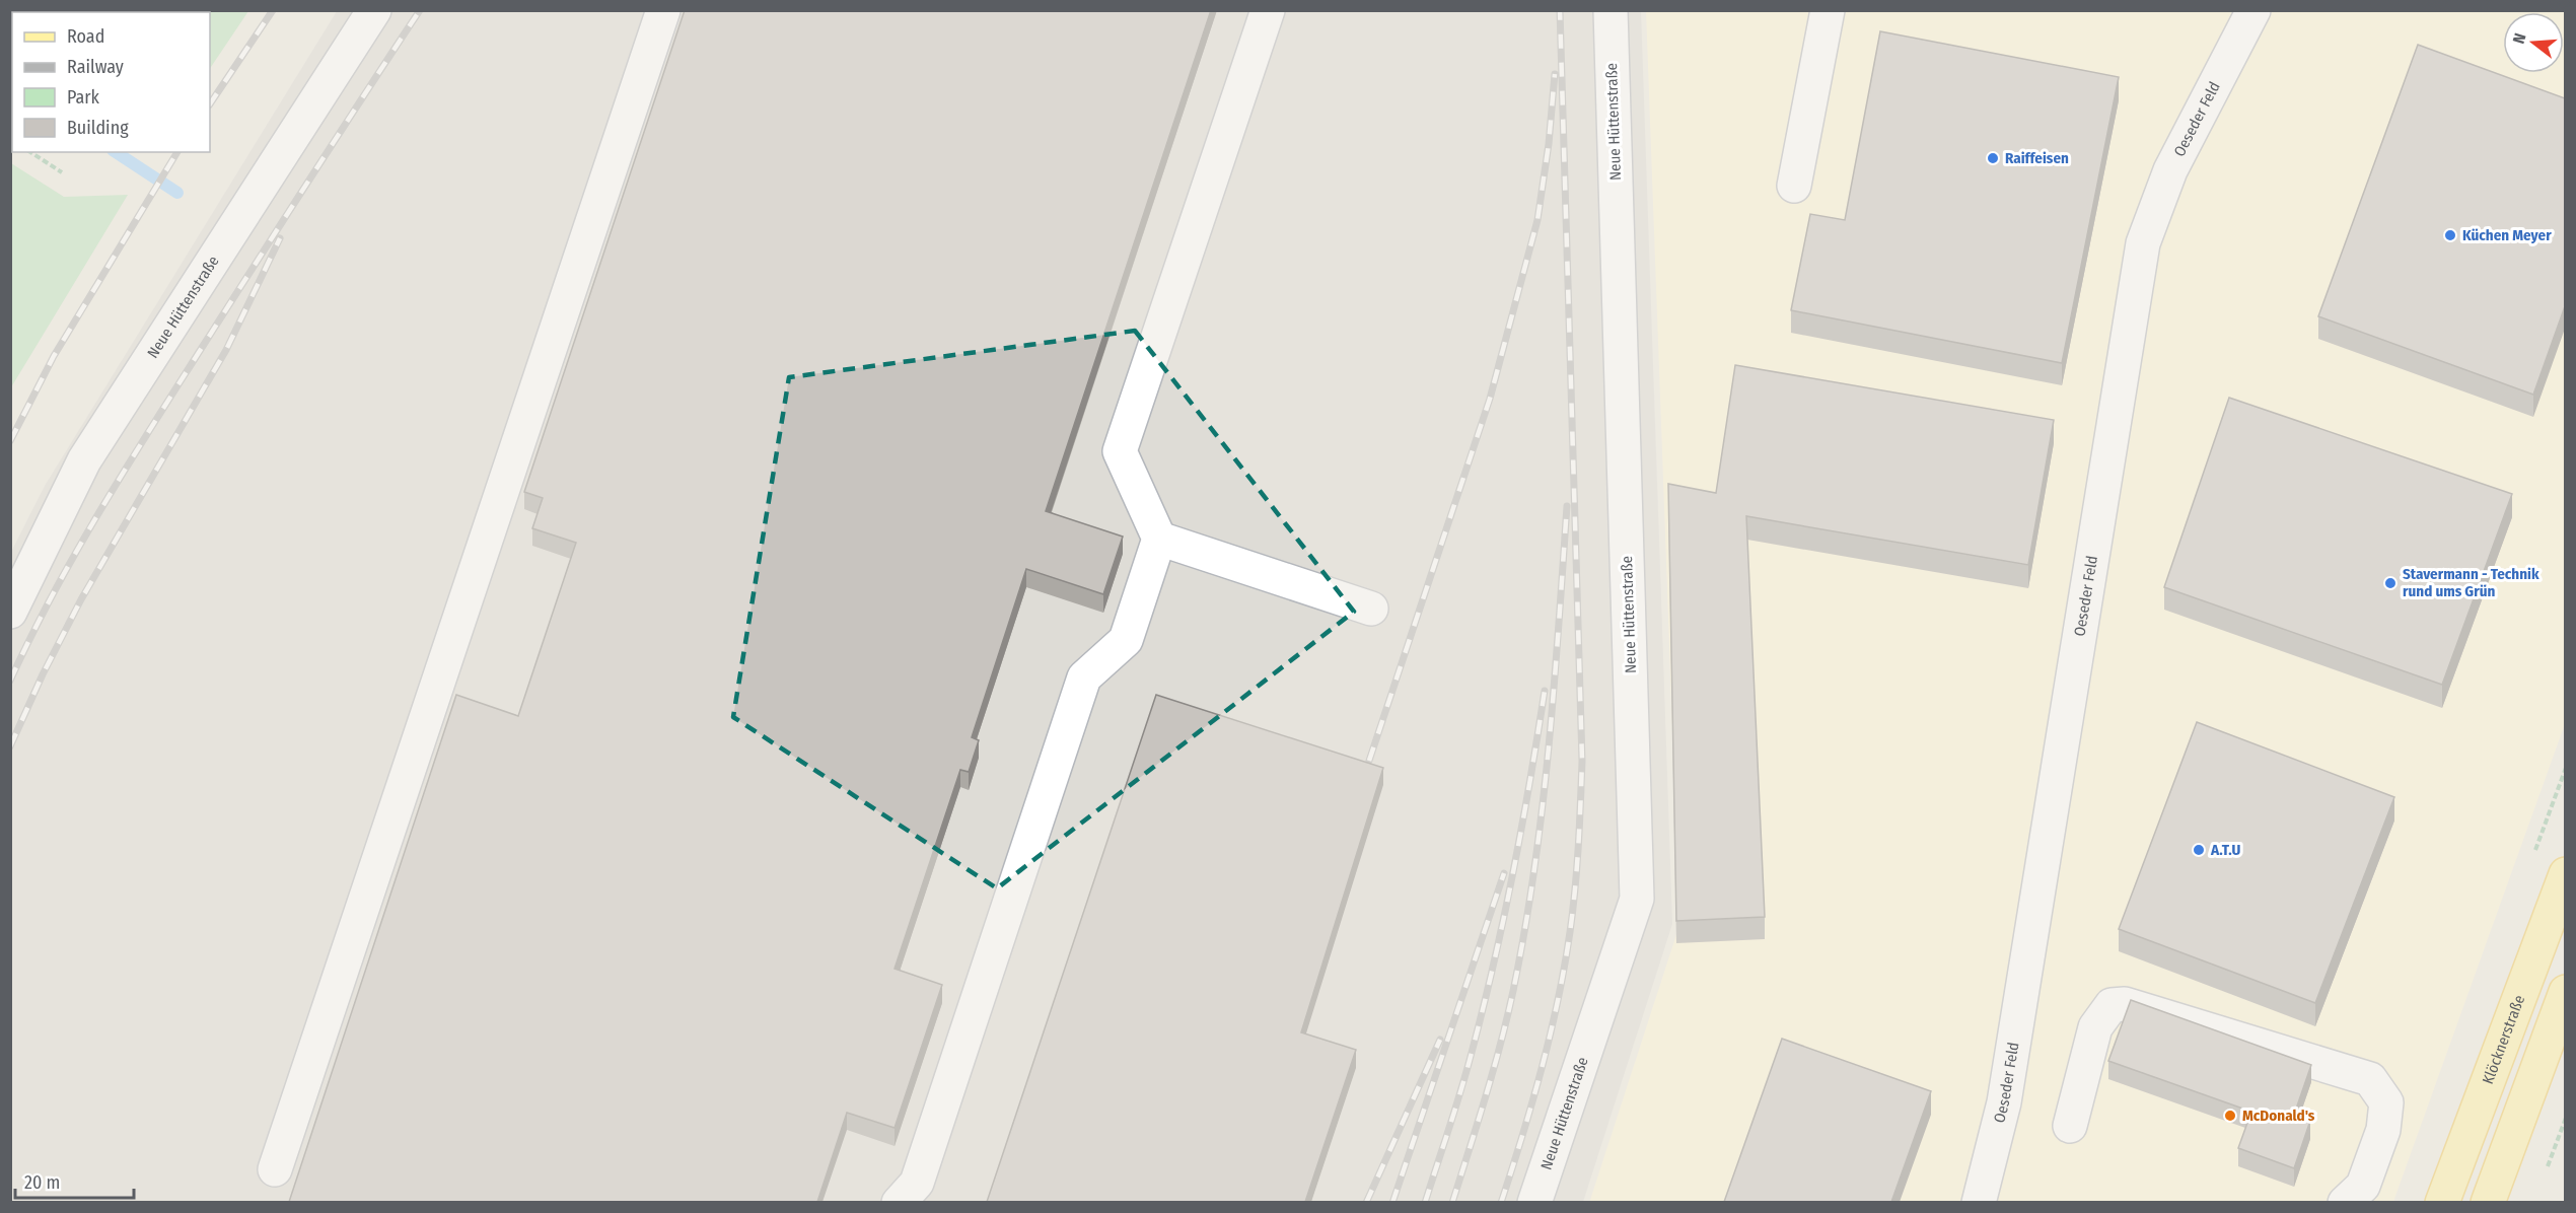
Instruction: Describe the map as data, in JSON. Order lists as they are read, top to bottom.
{
  "streets": {
    "main road": ["Klöcknerstraße"],
    "street": ["Oeseder Feld", "Neue Hüttenstraße"]
  },
  "places": [
    "Raiffeisen",
    "Küchen Meyer",
    "Stavermann - Technik rund ums Grün",
    "A.T.U",
    "McDonald's"
  ],
  "legend": [
    "Road",
    "Railway",
    "Park",
    "Building"
  ],
  "scale_bar": "20 m",
  "north": "left"
}
